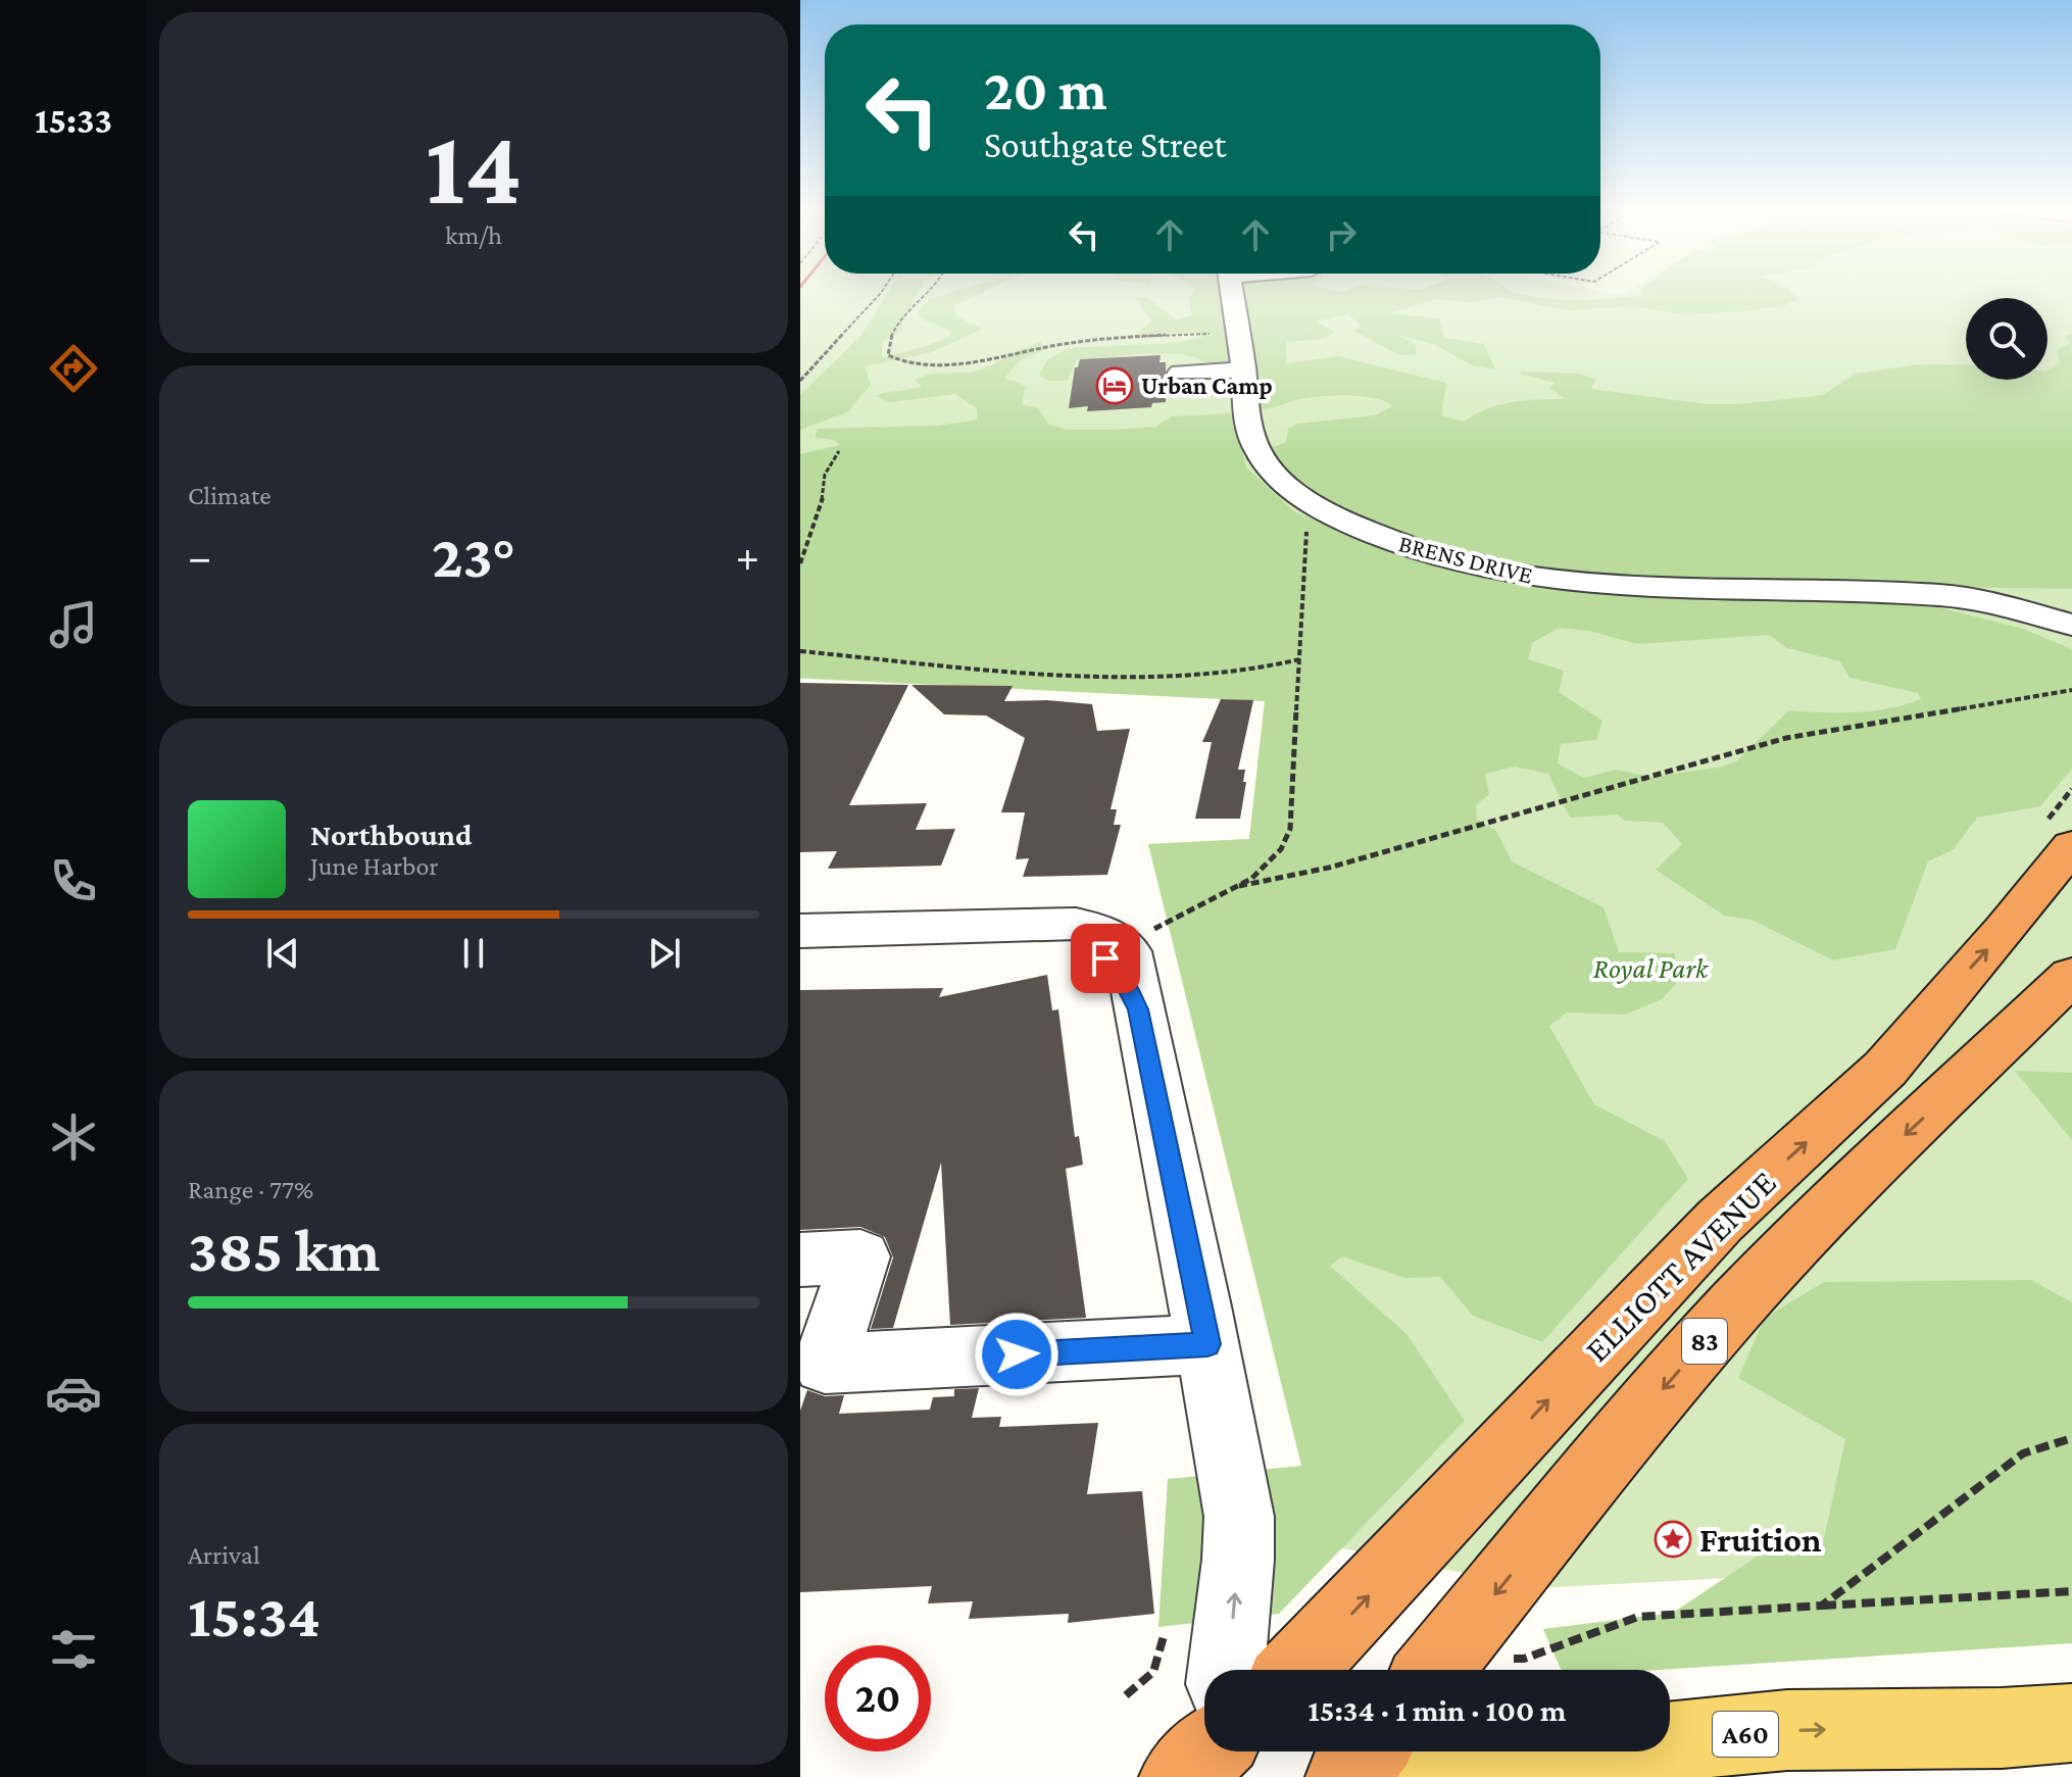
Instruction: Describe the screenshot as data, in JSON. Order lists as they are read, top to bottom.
{
  "streets": {
    "highway": ["ELLIOTT AVENUE", "83"],
    "main road": ["A60"],
    "street": ["BRENS DRIVE"]
  },
  "parks": ["Royal Park"],
  "places": {
    "hotel": ["Urban Camp"],
    "place": ["Fruition"]
  },
  "page": {
    "tabs": "15:33",
    "tile": [
      ["14", "km/h"],
      "Climate",
      ["Range · 77%", "385 km"],
      ["Arrival", "15:34"]
    ],
    "turn": ["20 m", "Southgate Street"],
    "heat": ["−", "23°", "+"],
    "song": ["Northbound", "June Harbor"],
    "limit": "20",
    "trip": "15:34 · 1 min · 100 m"
  }
}
